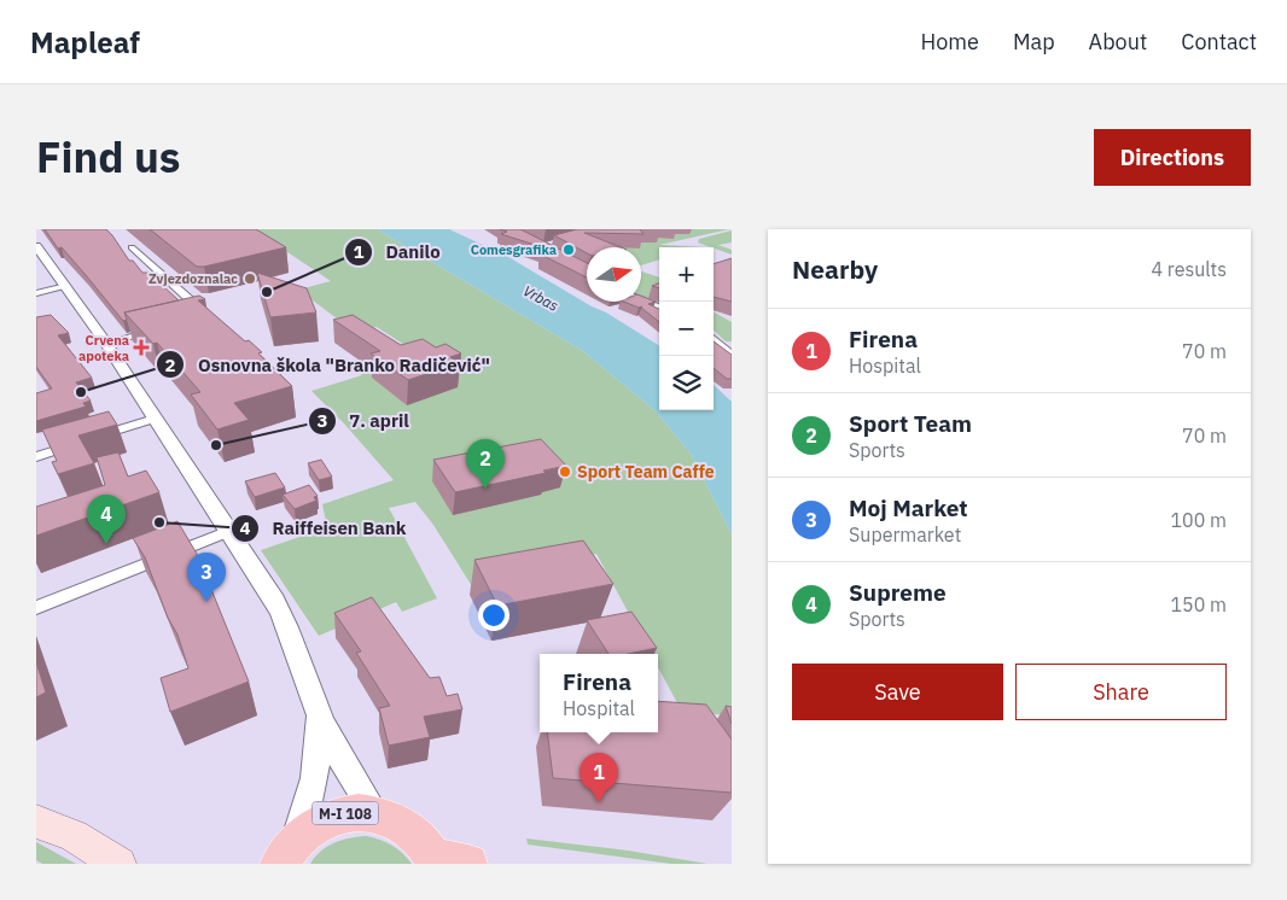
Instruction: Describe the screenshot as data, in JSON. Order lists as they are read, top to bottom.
{
  "streets": {
    "main road": ["M-I 108"]
  },
  "water": ["Vrbas"],
  "places": {
    "other": [
      "Comesgrafika",
      "Zvjezdoznalac",
      "Danilo",
      "Osnovna škola \"Branko Radičević\"",
      "7. april",
      "Sport Team Caffe",
      "Raiffeisen Bank"
    ],
    "health": ["Crvena apoteka"]
  },
  "north": "right",
  "page": {
    "header": "Mapleaf",
    "nav": [
      "Home",
      "Map",
      "About",
      "Contact"
    ],
    "title": "Find us",
    "buttons": [
      "Directions",
      ["Save", "Share"]
    ],
    "heading": ["Nearby", "4 results"],
    "map_buttons": ["+", "−"],
    "list": [
      {
        "mark": "1",
        "name": "Firena",
        "note": "Hospital",
        "value": "70 m"
      },
      {
        "mark": "2",
        "name": "Sport Team",
        "note": "Sports",
        "value": "70 m"
      },
      {
        "mark": "3",
        "name": "Moj Market",
        "note": "Supermarket",
        "value": "100 m"
      },
      {
        "mark": "4",
        "name": "Supreme",
        "note": "Sports",
        "value": "150 m"
      }
    ],
    "pins": [
      "2",
      "4",
      "3",
      "1"
    ],
    "popup": ["Firena", "Hospital"]
  }
}
